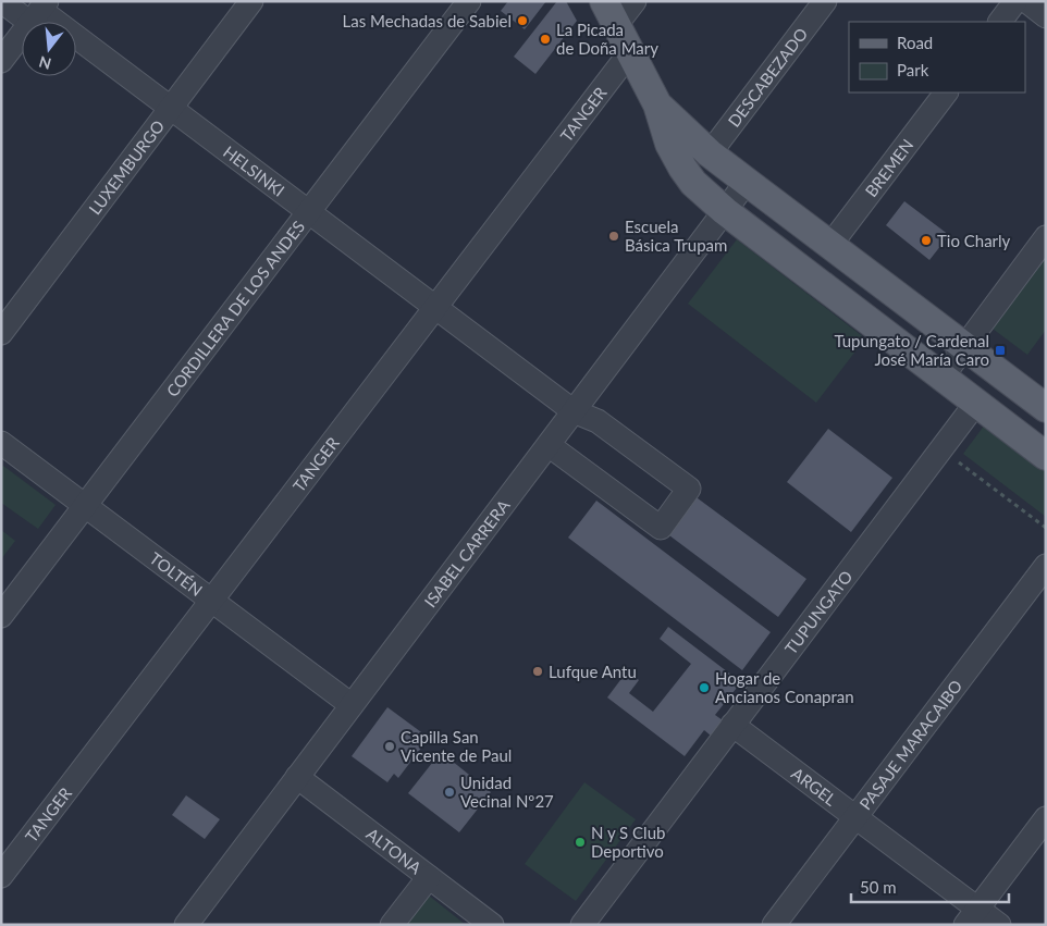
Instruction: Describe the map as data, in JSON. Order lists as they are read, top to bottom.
{
  "streets": {
    "street": [
      "DESCABEZADO",
      "TANGER",
      "LUXEMBURGO",
      "BREMEN",
      "HELSINKI",
      "CORDILLERA DE LOS ANDES",
      "ISABEL CARRERA",
      "TOLTÉN",
      "TUPUNGATO",
      "PASAJE MARACAIBO",
      "ARGEL",
      "ALTONA"
    ]
  },
  "crossings": [
    ["TANGER", "HELSINKI"],
    ["TANGER", "TOLTÉN"],
    ["LUXEMBURGO", "HELSINKI"],
    ["HELSINKI", "CORDILLERA DE LOS ANDES"],
    ["HELSINKI", "ISABEL CARRERA"],
    ["CORDILLERA DE LOS ANDES", "TOLTÉN"],
    ["ISABEL CARRERA", "TOLTÉN"],
    ["ISABEL CARRERA", "ALTONA"],
    ["TUPUNGATO", "ARGEL"],
    ["PASAJE MARACAIBO", "ARGEL"]
  ],
  "places": {
    "other": [
      "Las Mechadas de Sabiel",
      "La Picada de Doña Mary",
      "Escuela Básica Trupam",
      "Tio Charly",
      "Lufque Antu",
      "Hogar de Ancianos Conapran",
      "Capilla San Vicente de Paul",
      "Unidad Vecinal Nº27",
      "N y S Club Deportivo"
    ],
    "transit": ["Tupungato / Cardenal José María Caro"]
  },
  "legend": ["Road", "Park"],
  "scale_bar": "50 m",
  "north": "bottom"
}
